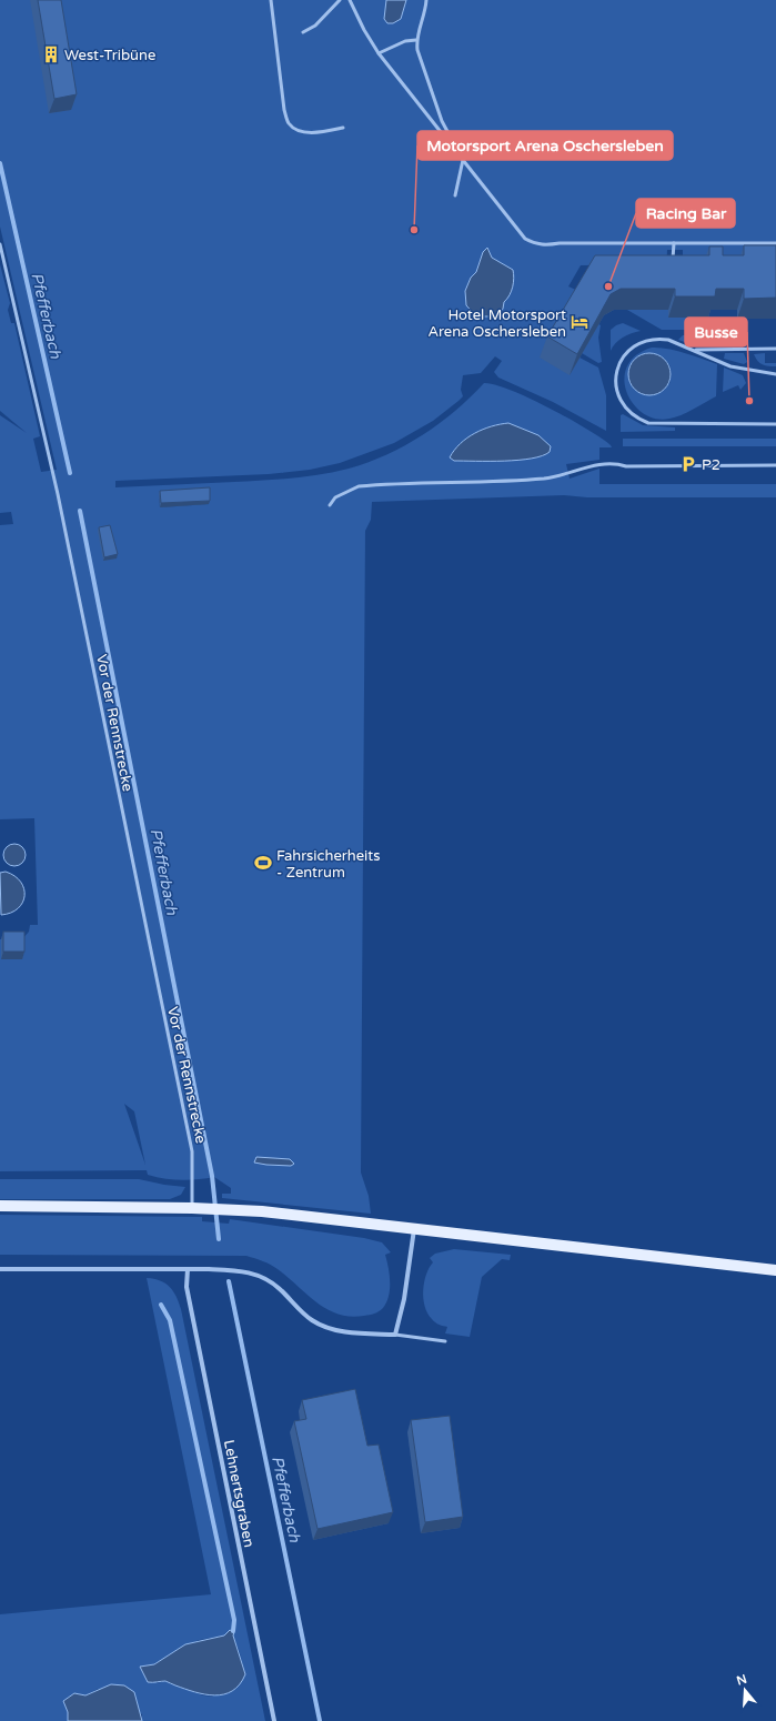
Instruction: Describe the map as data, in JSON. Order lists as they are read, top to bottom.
{
  "streets": {
    "street": ["Lehnertsgraben"],
    "lane": ["Vor der Rennstrecke"]
  },
  "water": ["Pfefferbach"],
  "places": {
    "building": ["West-Tribüne"],
    "other": ["Motorsport Arena Oschersleben", "Racing Bar", "Busse"],
    "hotel": ["Hotel Motorsport Arena Oschersleben"],
    "parking": ["P2"],
    "sports": ["Fahrsicherheits - Zentrum"]
  },
  "north": "top"
}
